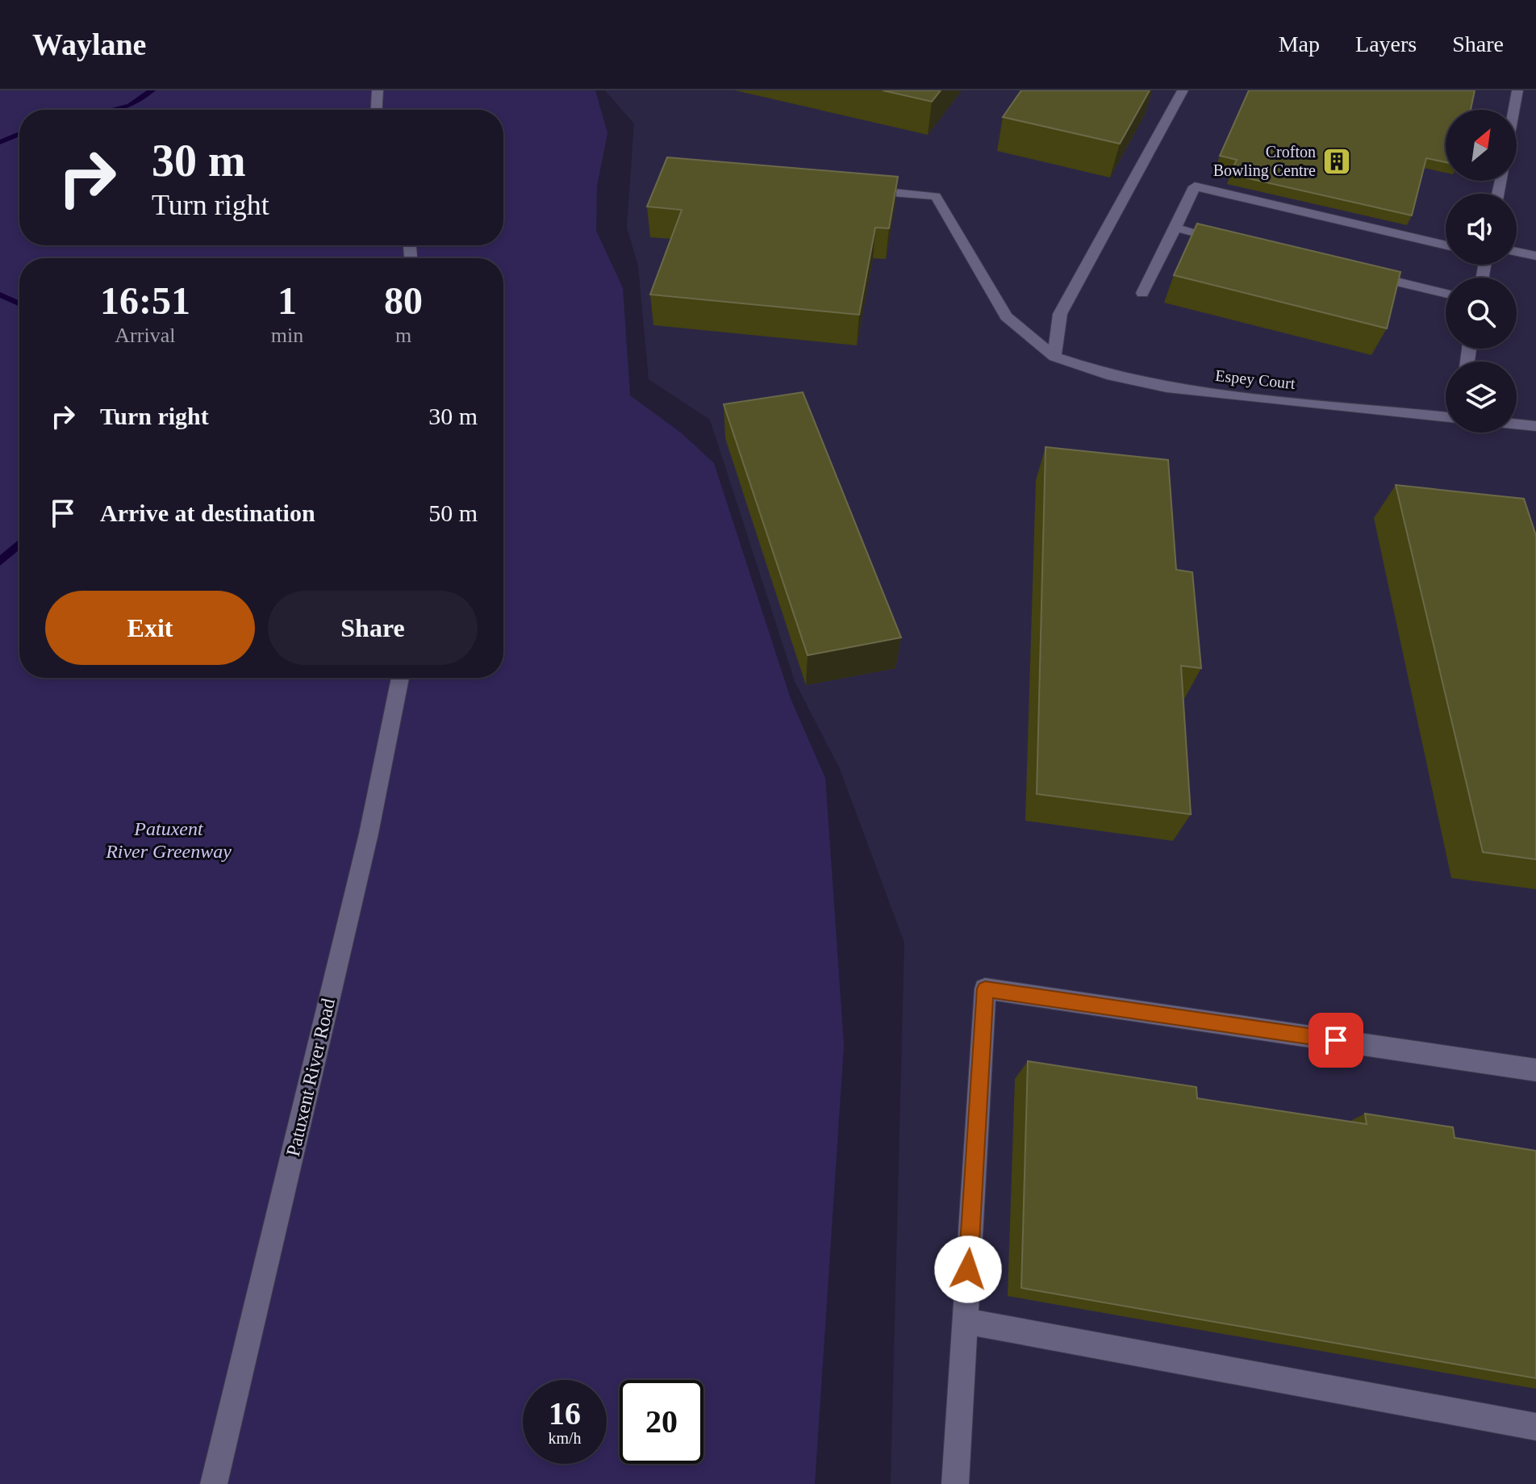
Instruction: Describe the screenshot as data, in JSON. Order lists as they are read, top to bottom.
{
  "streets": {
    "street": ["Espey Court", "Patuxent River Road"]
  },
  "parks": ["Patuxent River Greenway"],
  "places": {
    "building": ["Crofton Bowling Centre"]
  },
  "north": "top right",
  "page": {
    "header": "Waylane",
    "nav": ["Map", "Layers", "Share"],
    "turn": ["30 m", "Turn right"],
    "eta": [
      "16:51",
      "Arrival",
      "1",
      "min",
      "80",
      "m"
    ],
    "list": [
      {
        "name": "Turn right",
        "value": "30 m"
      },
      {
        "name": "Arrive at destination",
        "value": "50 m"
      }
    ],
    "buttons": ["Exit", "Share"],
    "speed": "16 km/h",
    "limit": "20"
  }
}
